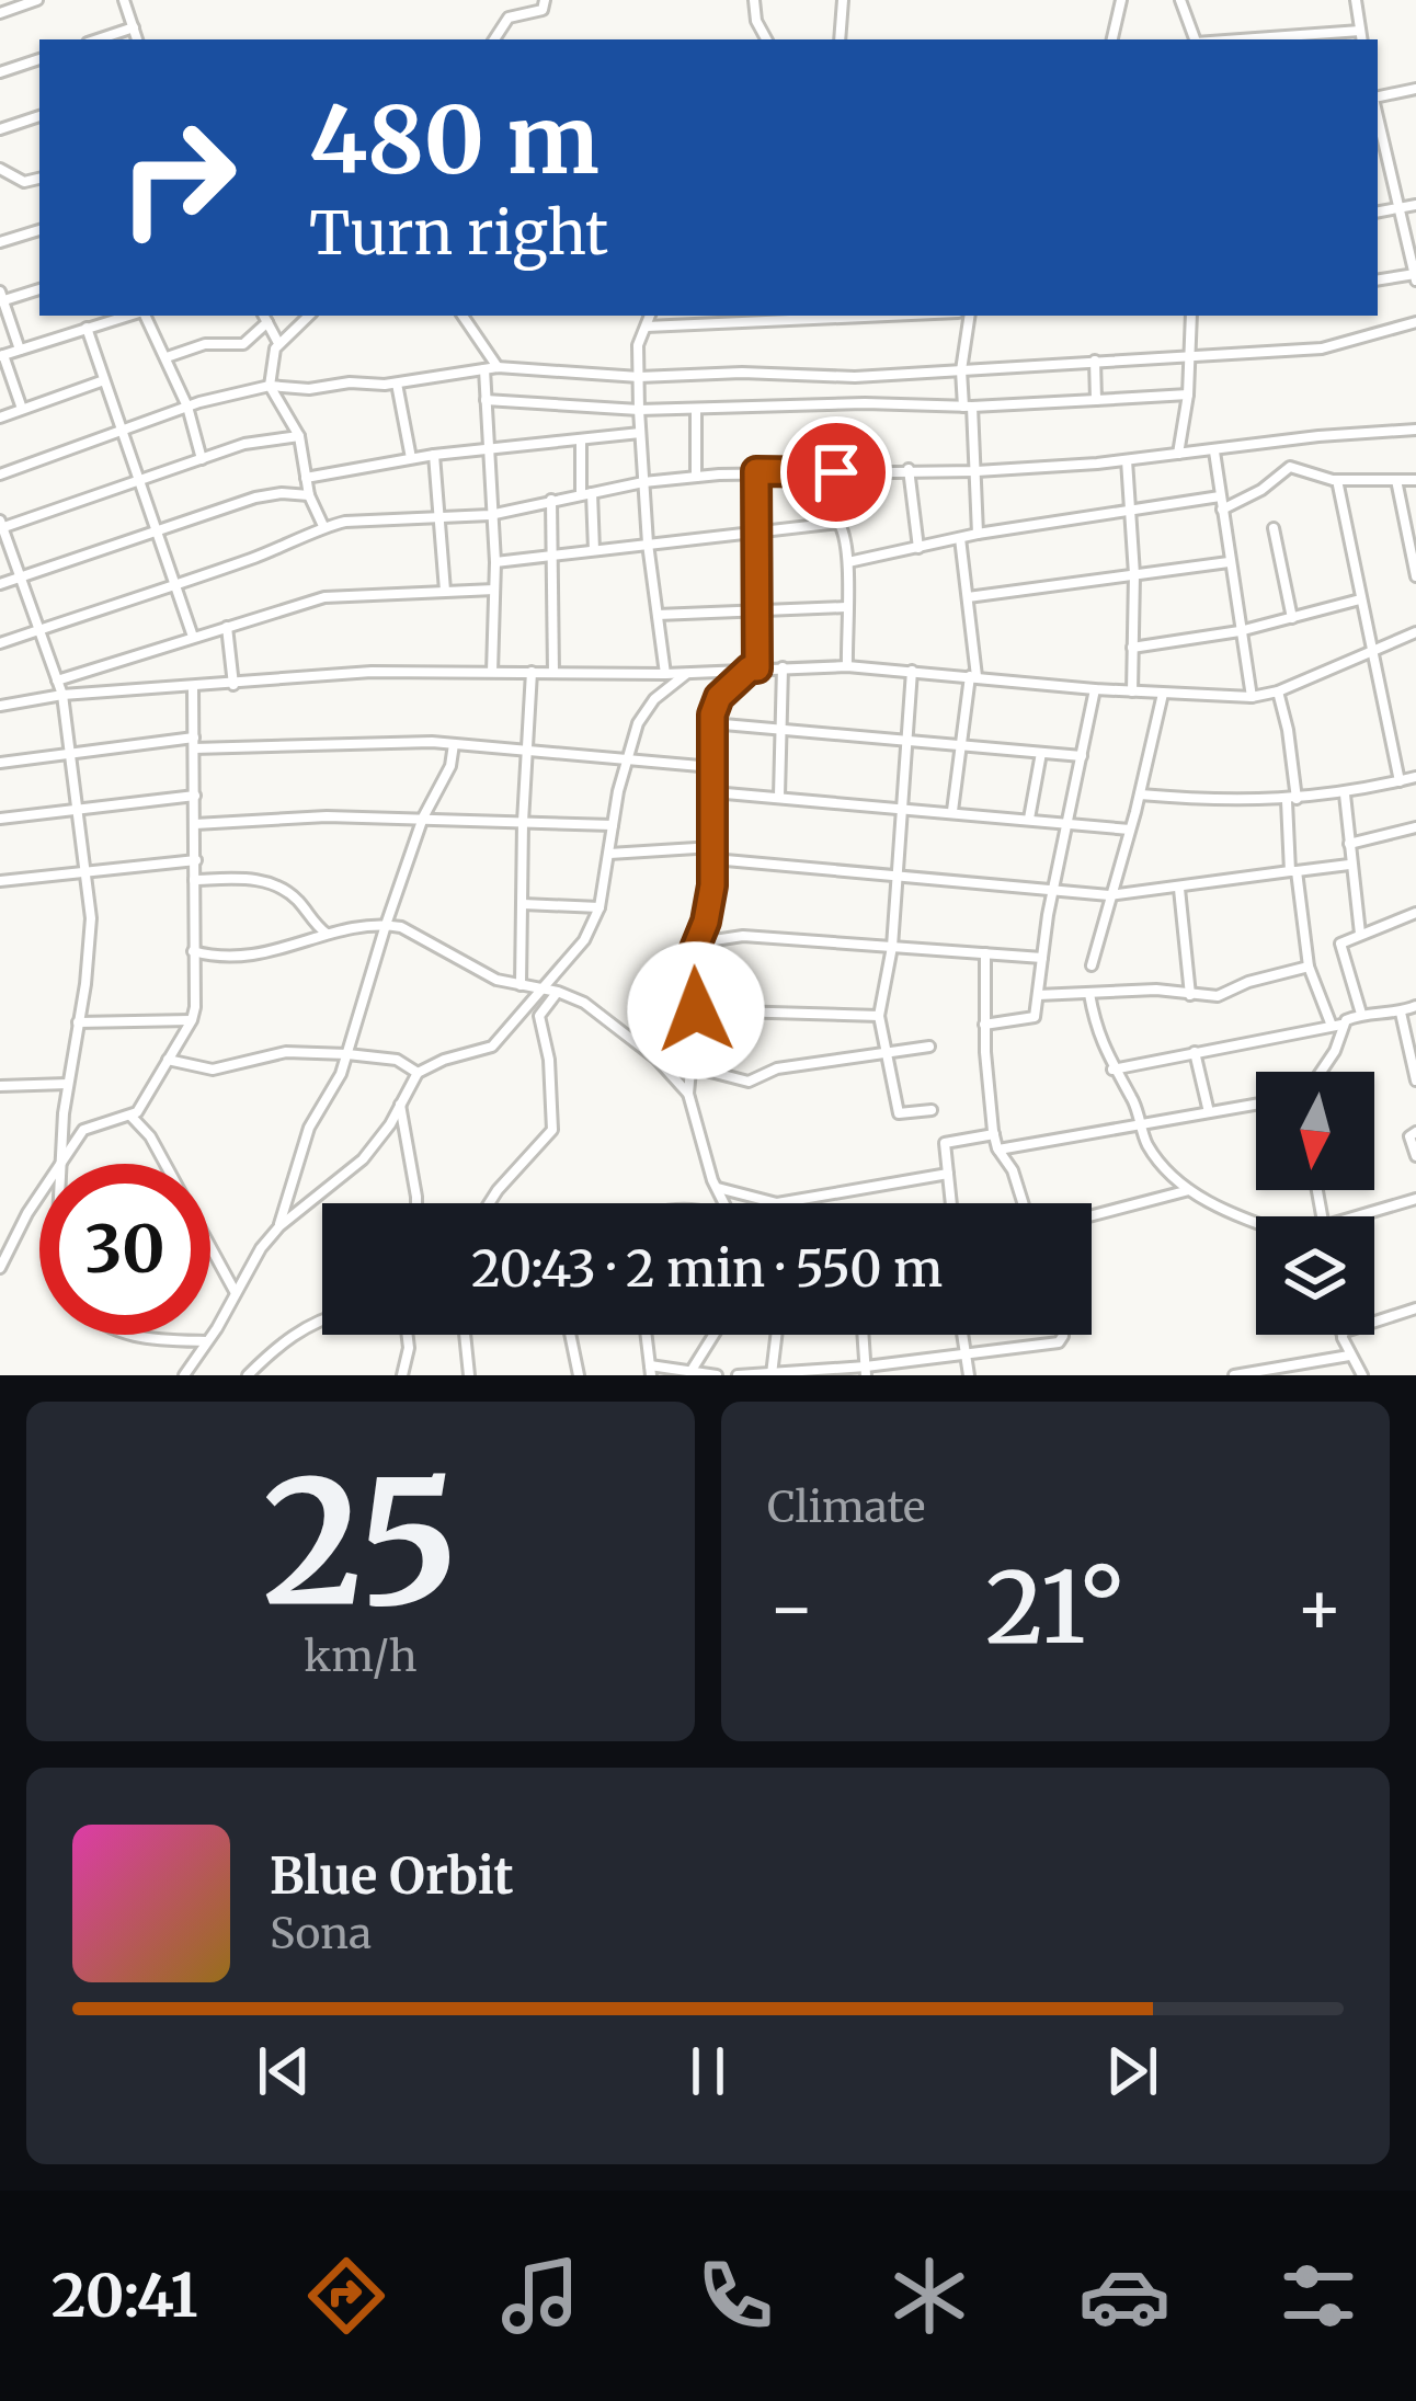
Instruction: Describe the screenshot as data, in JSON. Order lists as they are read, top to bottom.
{
  "north": "bottom",
  "page": {
    "turn": ["480 m", "Turn right"],
    "limit": "30",
    "trip": "20:43 · 2 min · 550 m",
    "tile": [
      ["25", "km/h"],
      "Climate"
    ],
    "heat": ["−", "21°", "+"],
    "song": ["Blue Orbit", "Sona"],
    "tabs": "20:41"
  }
}
